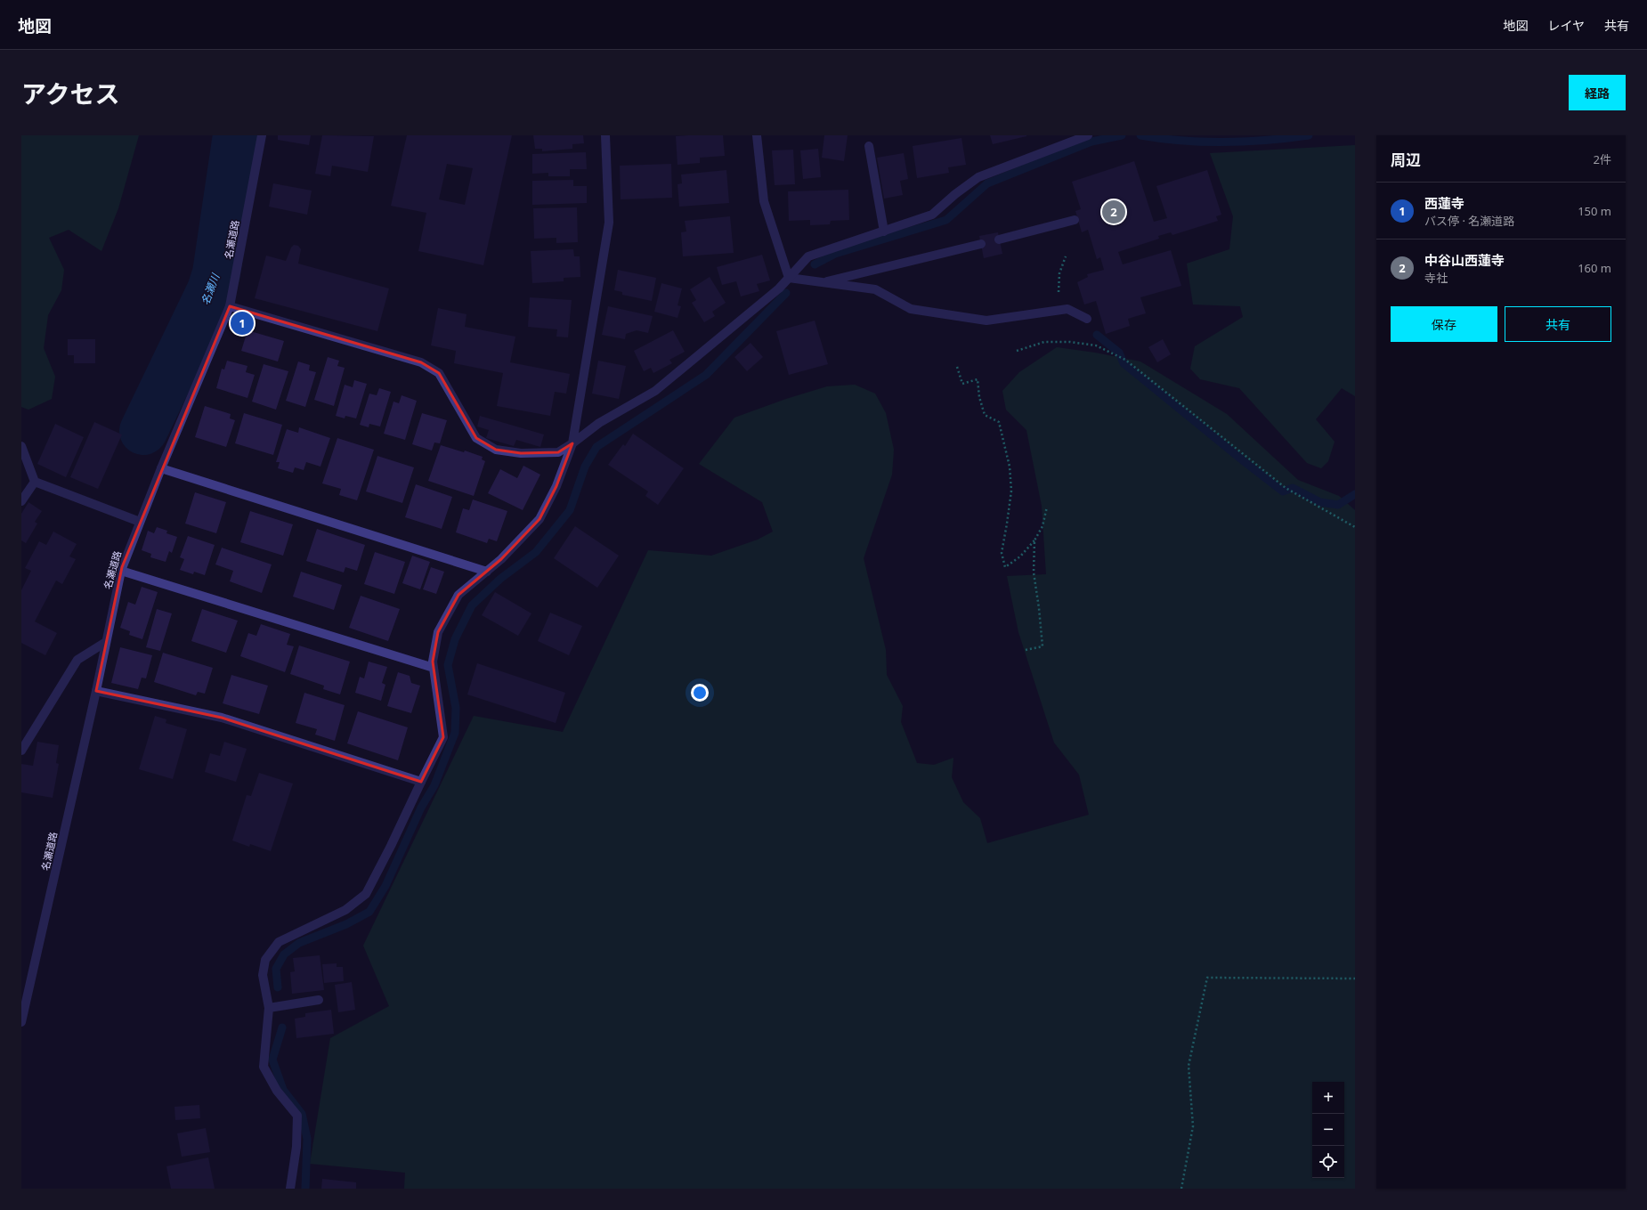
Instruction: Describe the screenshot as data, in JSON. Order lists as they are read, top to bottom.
{
  "streets": {
    "street": ["名瀬道路"]
  },
  "water": ["名瀬川"],
  "page": {
    "header": "地図",
    "nav": ["地図", "レイヤ", "共有"],
    "title": "アクセス",
    "buttons": [
      "経路",
      ["保存", "共有"]
    ],
    "heading": ["周辺", "2件"],
    "list": [
      {
        "mark": "1",
        "name": "西蓮寺",
        "note": "バス停 · 名瀬道路",
        "value": "150 m"
      },
      {
        "mark": "2",
        "name": "中谷山西蓮寺",
        "note": "寺社",
        "value": "160 m"
      }
    ],
    "pins": ["2", "1"],
    "map_buttons": ["+", "−"]
  }
}
